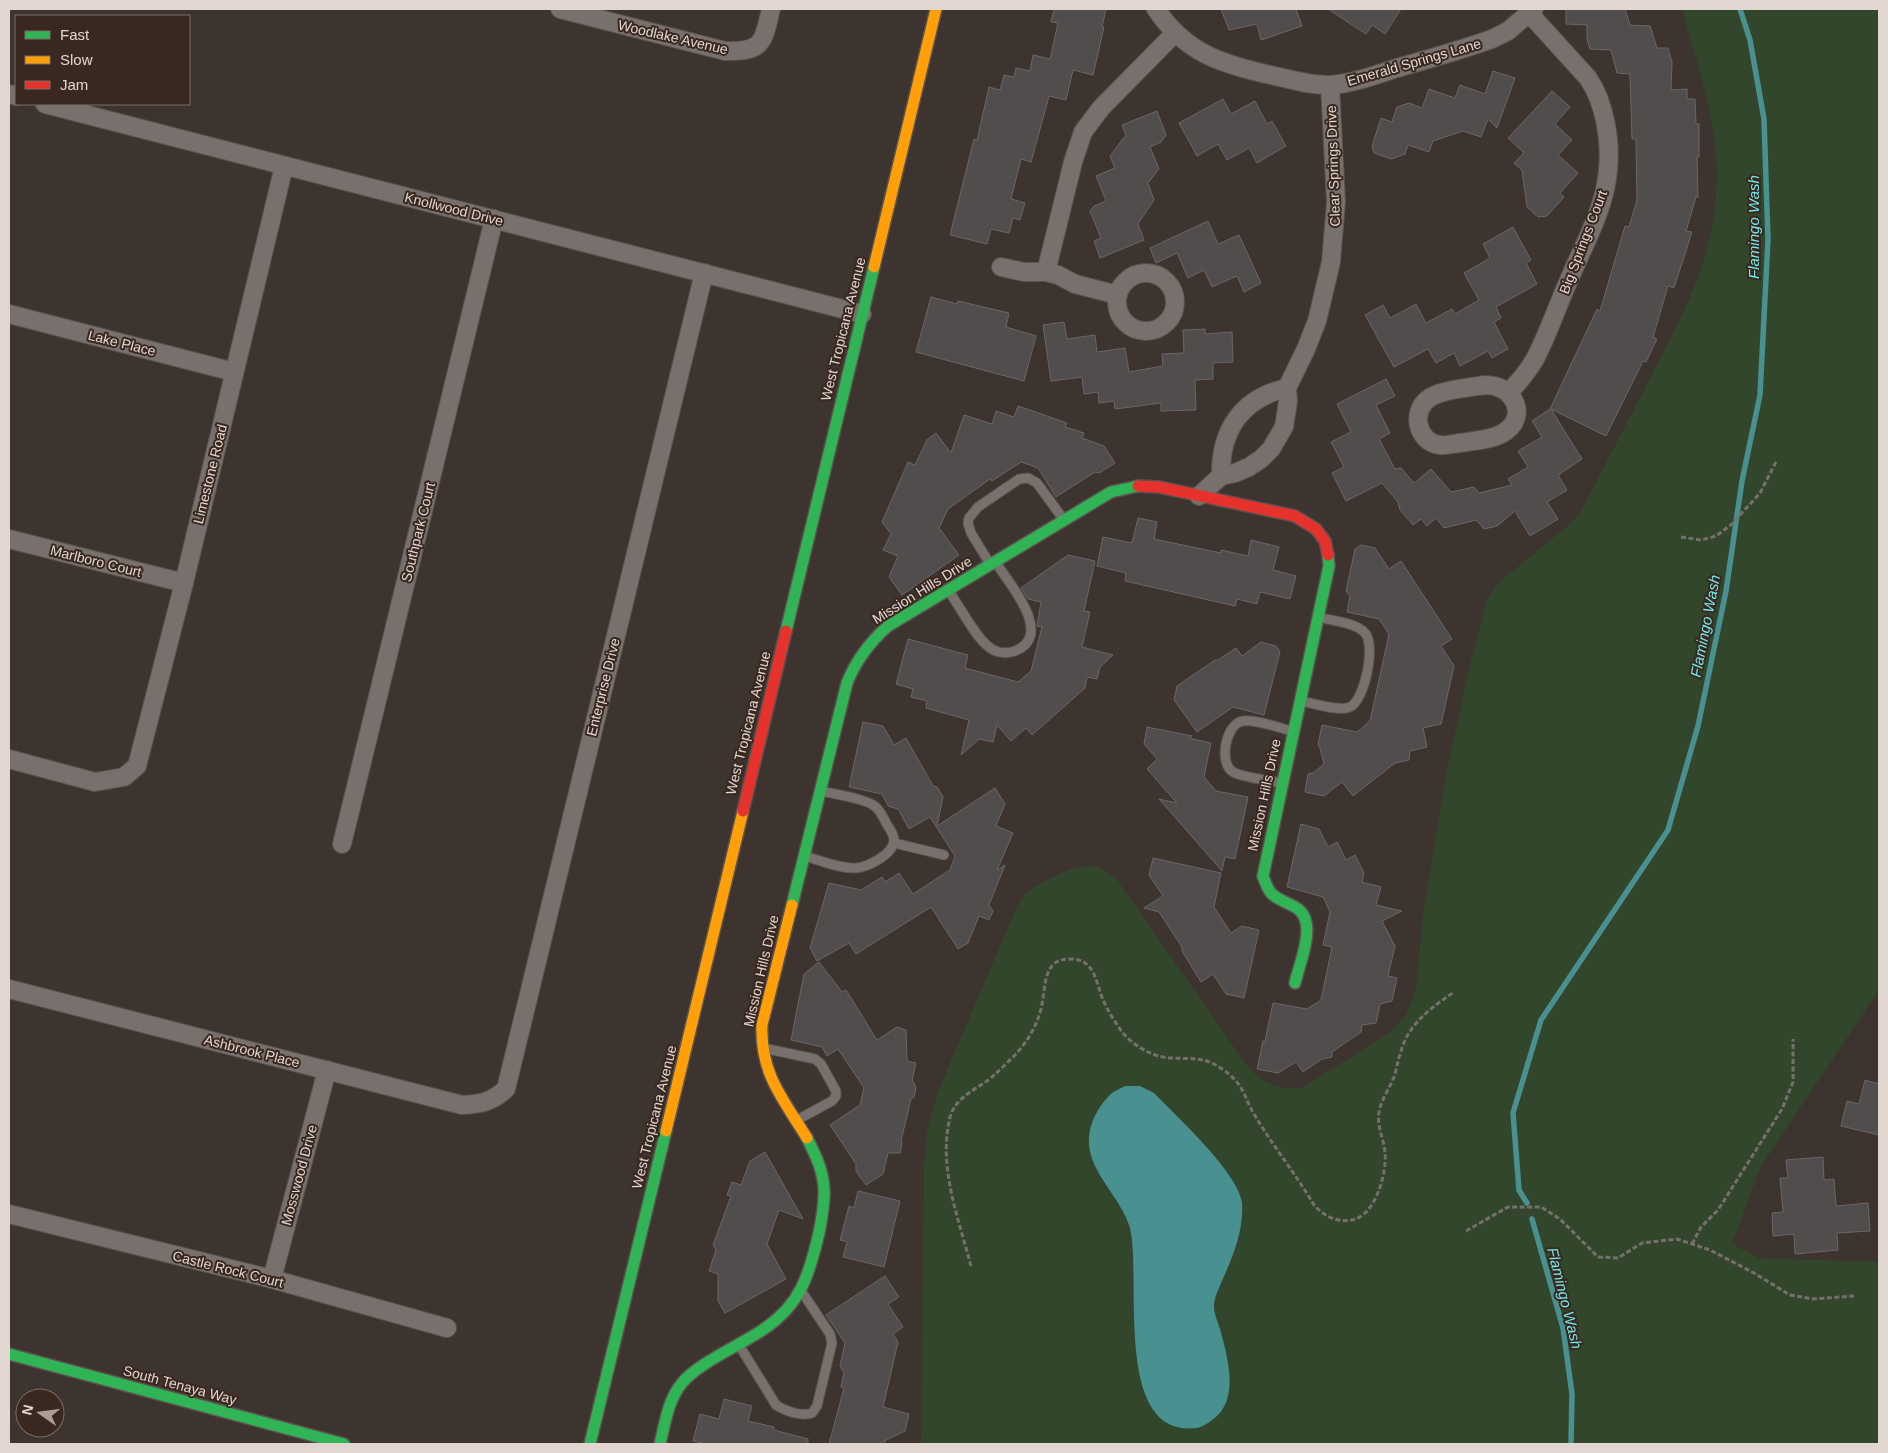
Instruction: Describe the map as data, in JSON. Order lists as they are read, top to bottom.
{
  "streets": {
    "street": [
      "Woodlake Avenue",
      "Emerald Springs Lane",
      "Clear Springs Drive",
      "Knollwood Drive",
      "Big Springs Court",
      "West Tropicana Avenue",
      "Lake Place",
      "Limestone Road",
      "Southpark Court",
      "Marlboro Court",
      "Mission Hills Drive",
      "Enterprise Drive",
      "Ashbrook Place",
      "Mosswood Drive",
      "Castle Rock Court",
      "South Tenaya Way"
    ]
  },
  "crossings": [
    ["Emerald Springs Lane", "Clear Springs Drive"],
    ["Emerald Springs Lane", "Big Springs Court"],
    ["Clear Springs Drive", "Mission Hills Drive"],
    ["Knollwood Drive", "West Tropicana Avenue"],
    ["Knollwood Drive", "Limestone Road"],
    ["Knollwood Drive", "Southpark Court"],
    ["Knollwood Drive", "Enterprise Drive"],
    ["Lake Place", "Limestone Road"],
    ["Limestone Road", "Marlboro Court"],
    ["Enterprise Drive", "Ashbrook Place"],
    ["Ashbrook Place", "Mosswood Drive"],
    ["Mosswood Drive", "Castle Rock Court"]
  ],
  "water": ["Flamingo Wash"],
  "legend": ["Fast", "Slow", "Jam"],
  "north": "left"
}
